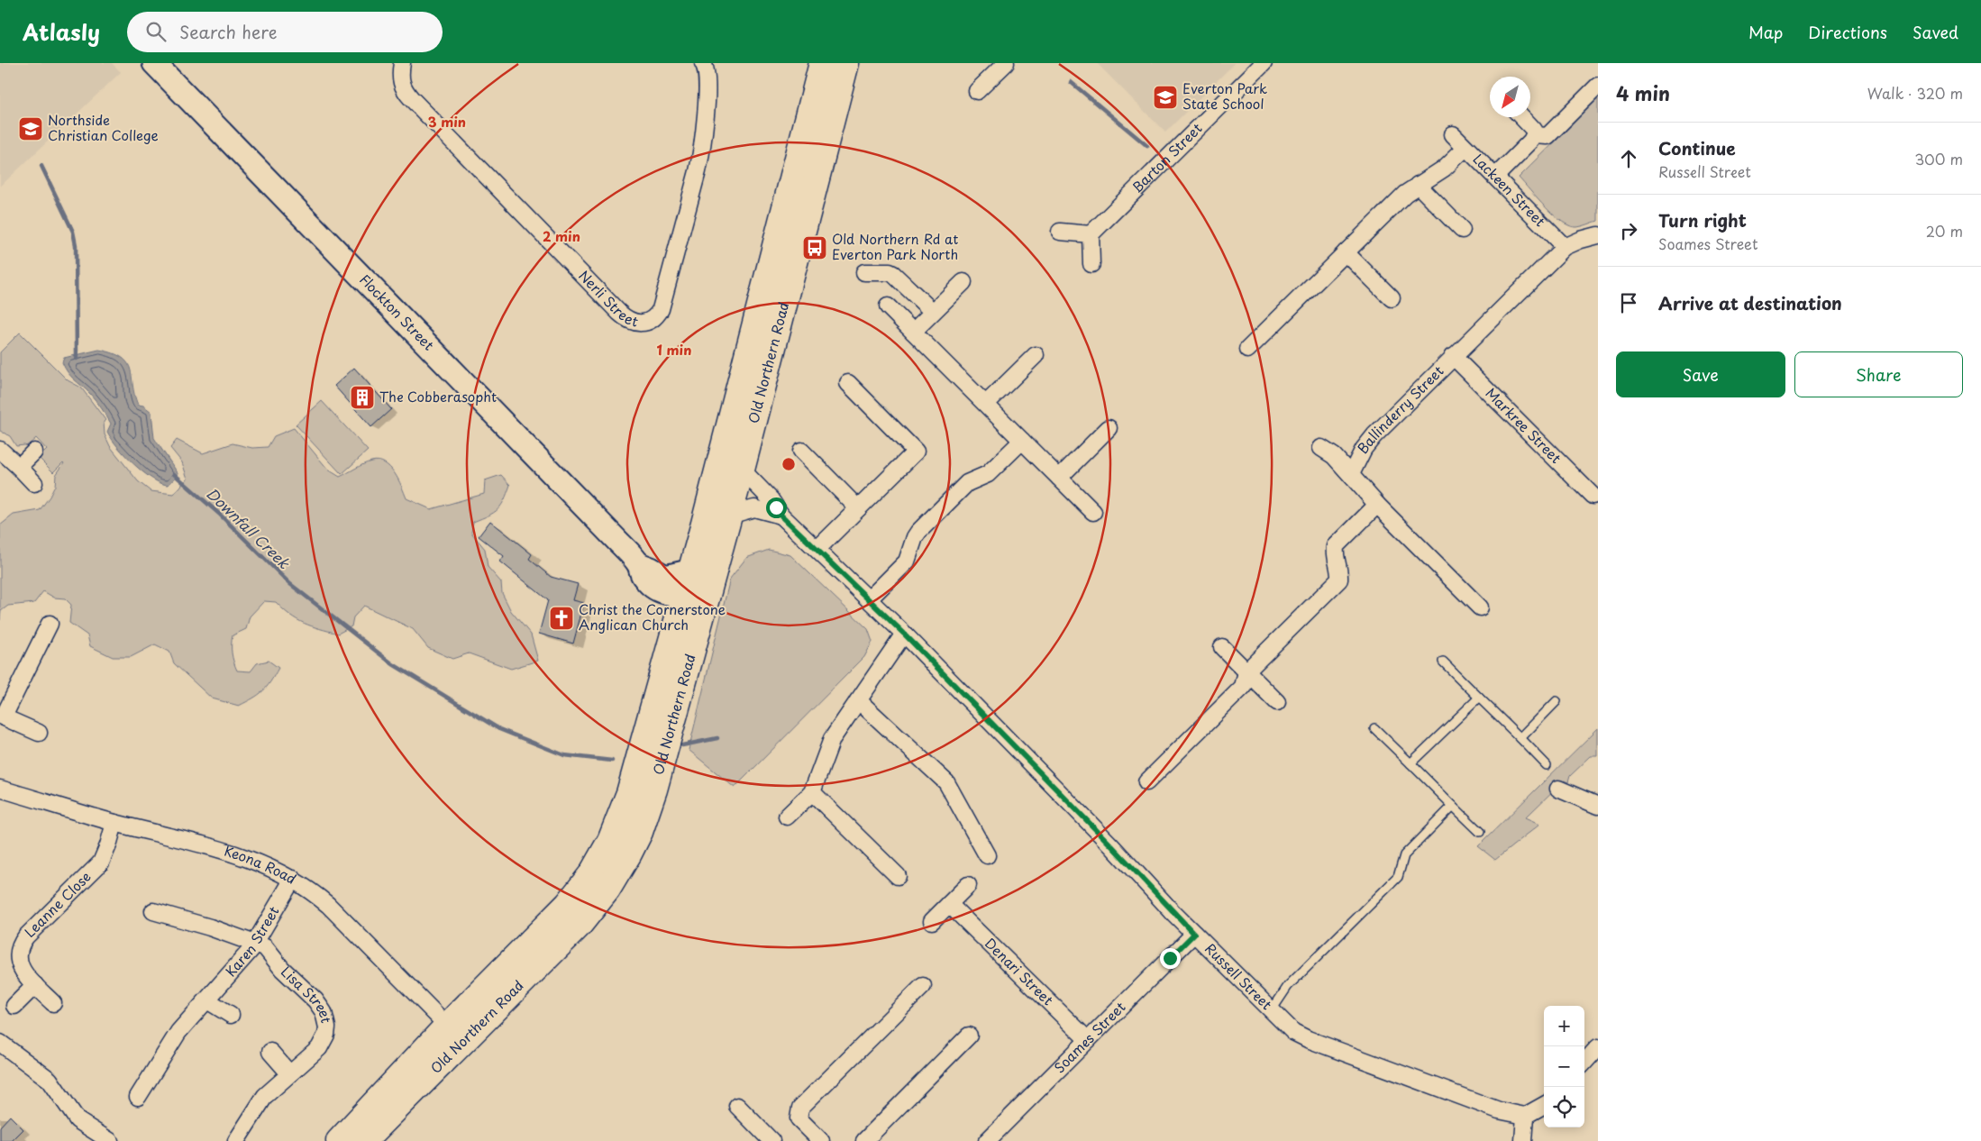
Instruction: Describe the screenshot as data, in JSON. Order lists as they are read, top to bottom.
{
  "streets": {
    "highway": ["Old Northern Road"],
    "street": [
      "Barton Street",
      "Lackeen Street",
      "Nerli Street",
      "Flockton Street",
      "Ballinderry Street",
      "Markree Street",
      "Keona Road",
      "Leanne Close",
      "Karen Street",
      "Denari Street",
      "Russell Street",
      "Lisa Street",
      "Soames Street"
    ]
  },
  "crossings": [
    ["Lackeen Street", "Ballinderry Street"],
    ["Flockton Street", "Old Northern Road"],
    ["Old Northern Road", "Keona Road"],
    ["Old Northern Road", "Russell Street"],
    ["Ballinderry Street", "Markree Street"],
    ["Keona Road", "Leanne Close"],
    ["Keona Road", "Karen Street"],
    ["Karen Street", "Lisa Street"],
    ["Denari Street", "Soames Street"],
    ["Russell Street", "Soames Street"]
  ],
  "water": ["Downfall Creek"],
  "places": {
    "school or university": ["Everton Park State School", "Northside Christian College"],
    "bus stop": ["Old Northern Rd at Everton Park North"],
    "building": ["The Cobberasopht"],
    "church": ["Christ the Cornerstone Anglican Church"]
  },
  "north": "bottom left",
  "page": {
    "header": "Atlasly",
    "search": "Search here",
    "nav": ["Map", "Directions", "Saved"],
    "heading": ["4 min", "Walk · 320 m"],
    "list": [
      ["Continue", "Russell Street", "300 m"],
      ["Turn right", "Soames Street", "20 m"],
      "Arrive at destination"
    ],
    "buttons": ["Save", "Share"],
    "map_buttons": ["+", "−"]
  },
  "rings": ["3 min", "2 min", "1 min"]
}
